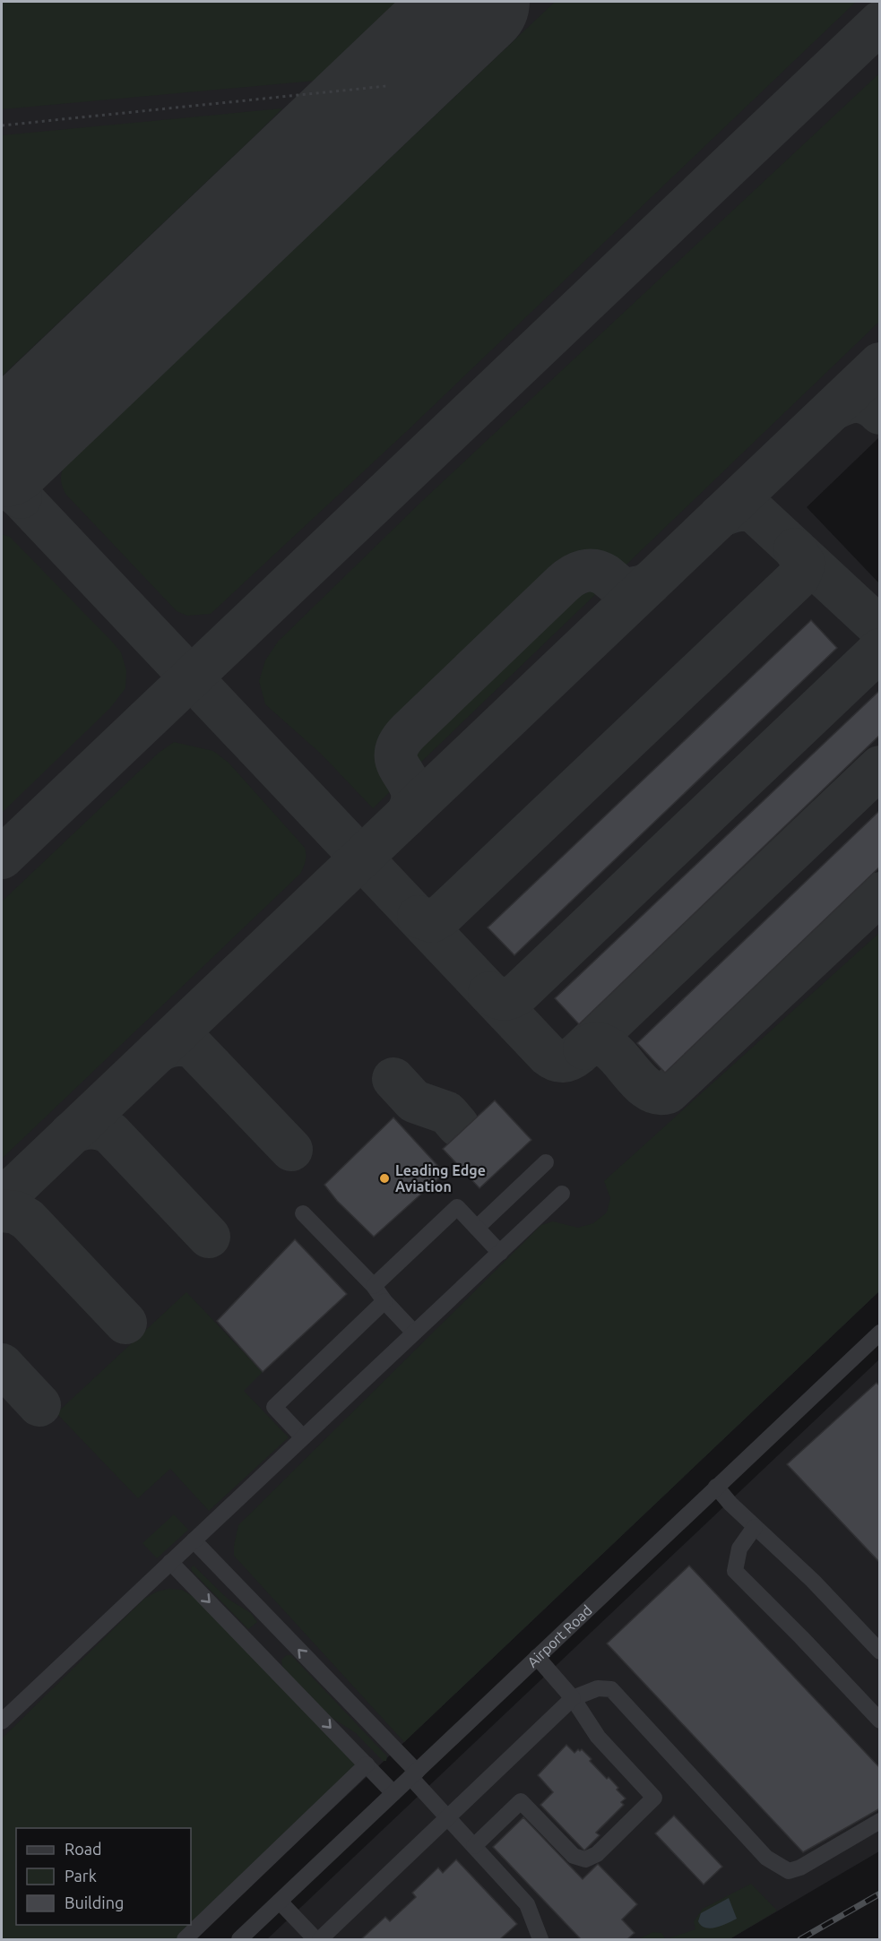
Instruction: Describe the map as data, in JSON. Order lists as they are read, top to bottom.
{
  "streets": {
    "street": ["Airport Road"]
  },
  "places": ["Leading Edge Aviation"],
  "legend": ["Road", "Park", "Building"]
}
